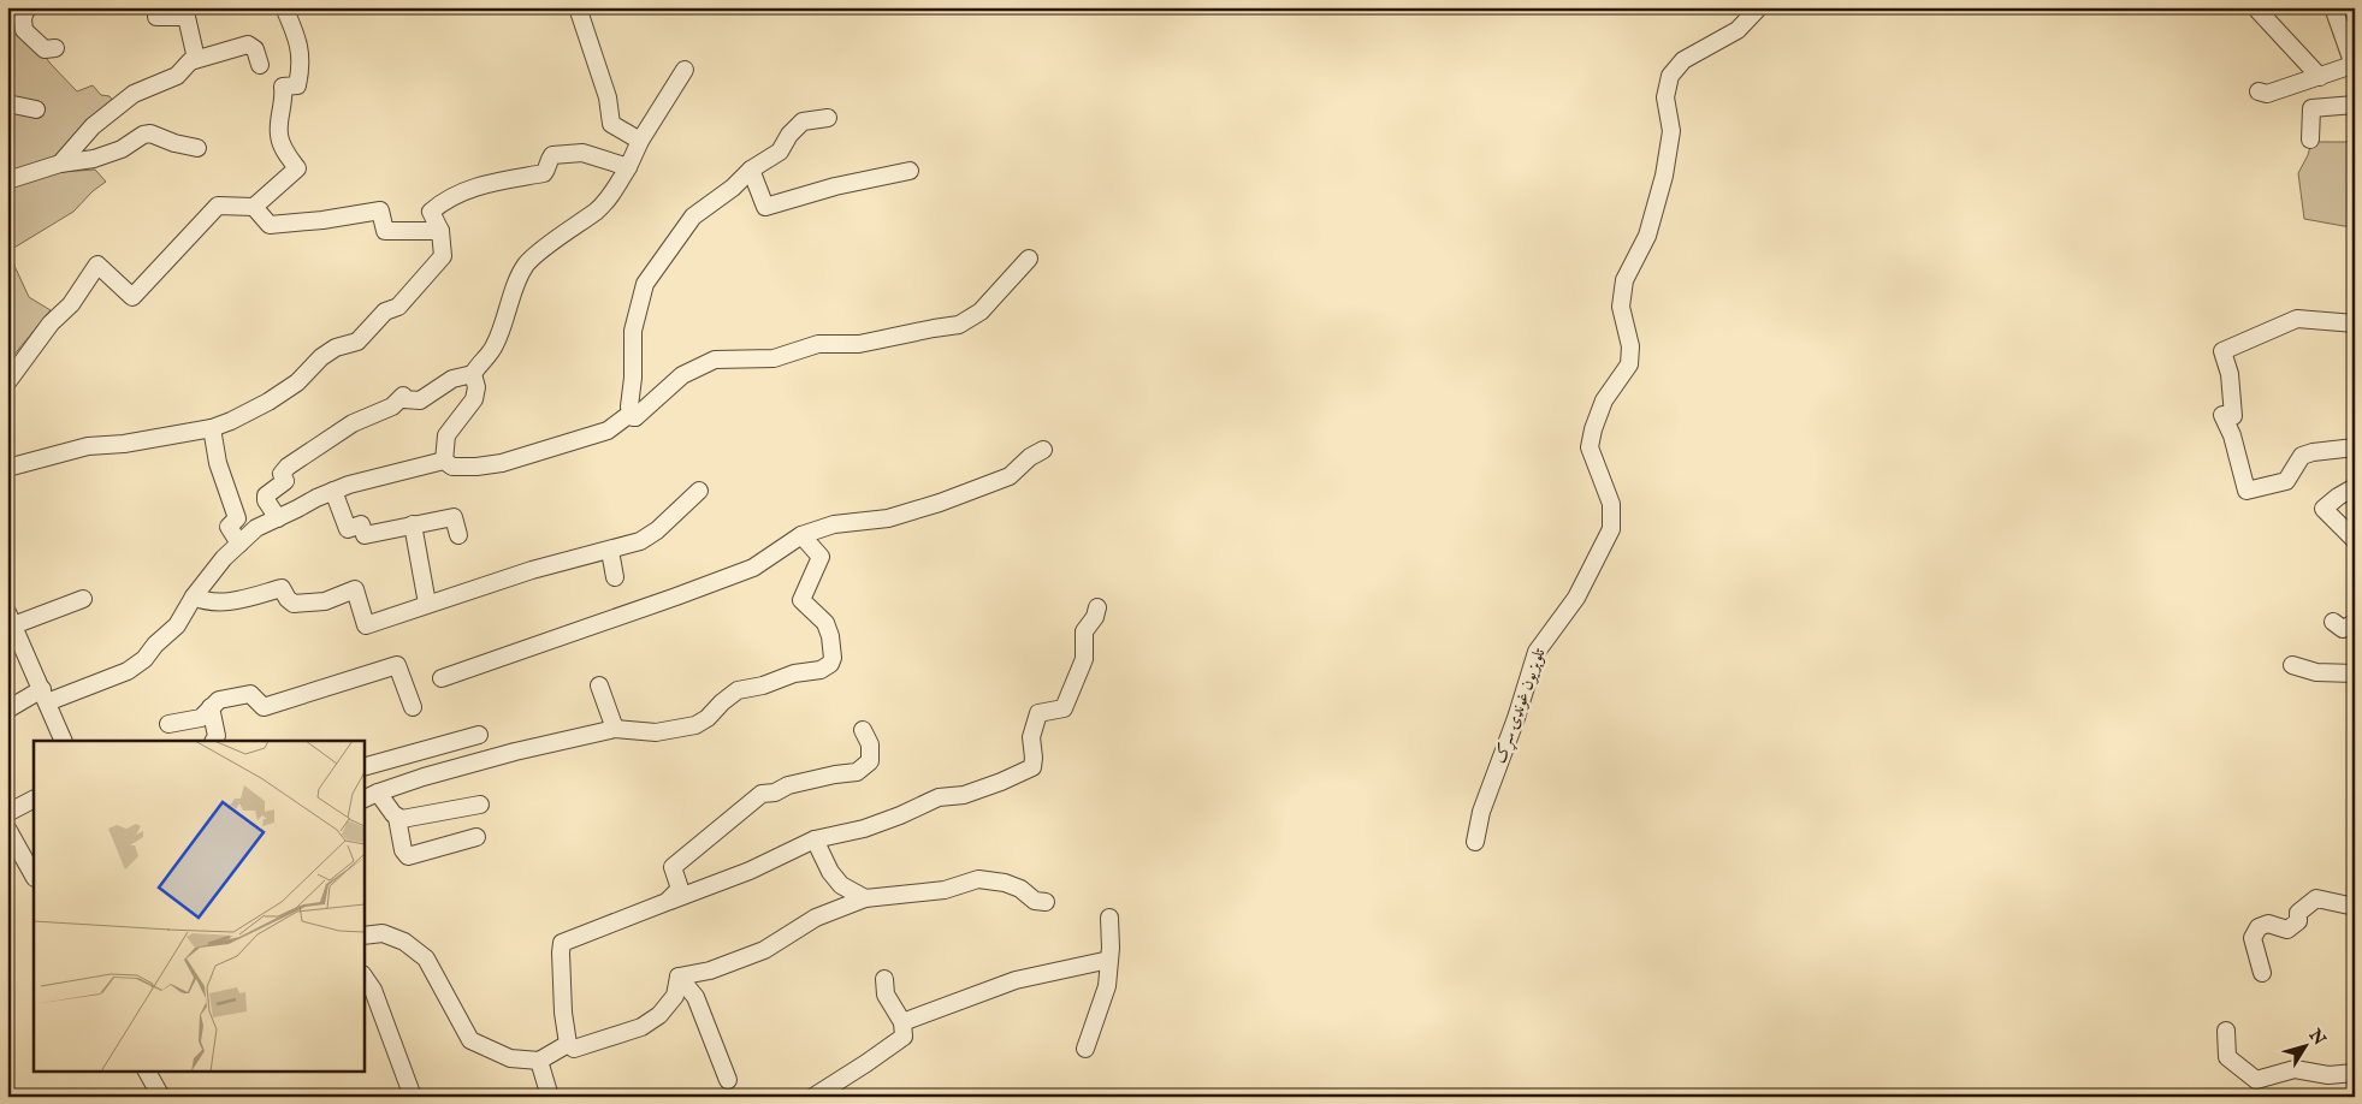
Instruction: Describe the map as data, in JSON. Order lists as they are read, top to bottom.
{
  "streets": {
    "street": ["تلوېزيون غونډۍ سړک"]
  },
  "north": "top right"
}
